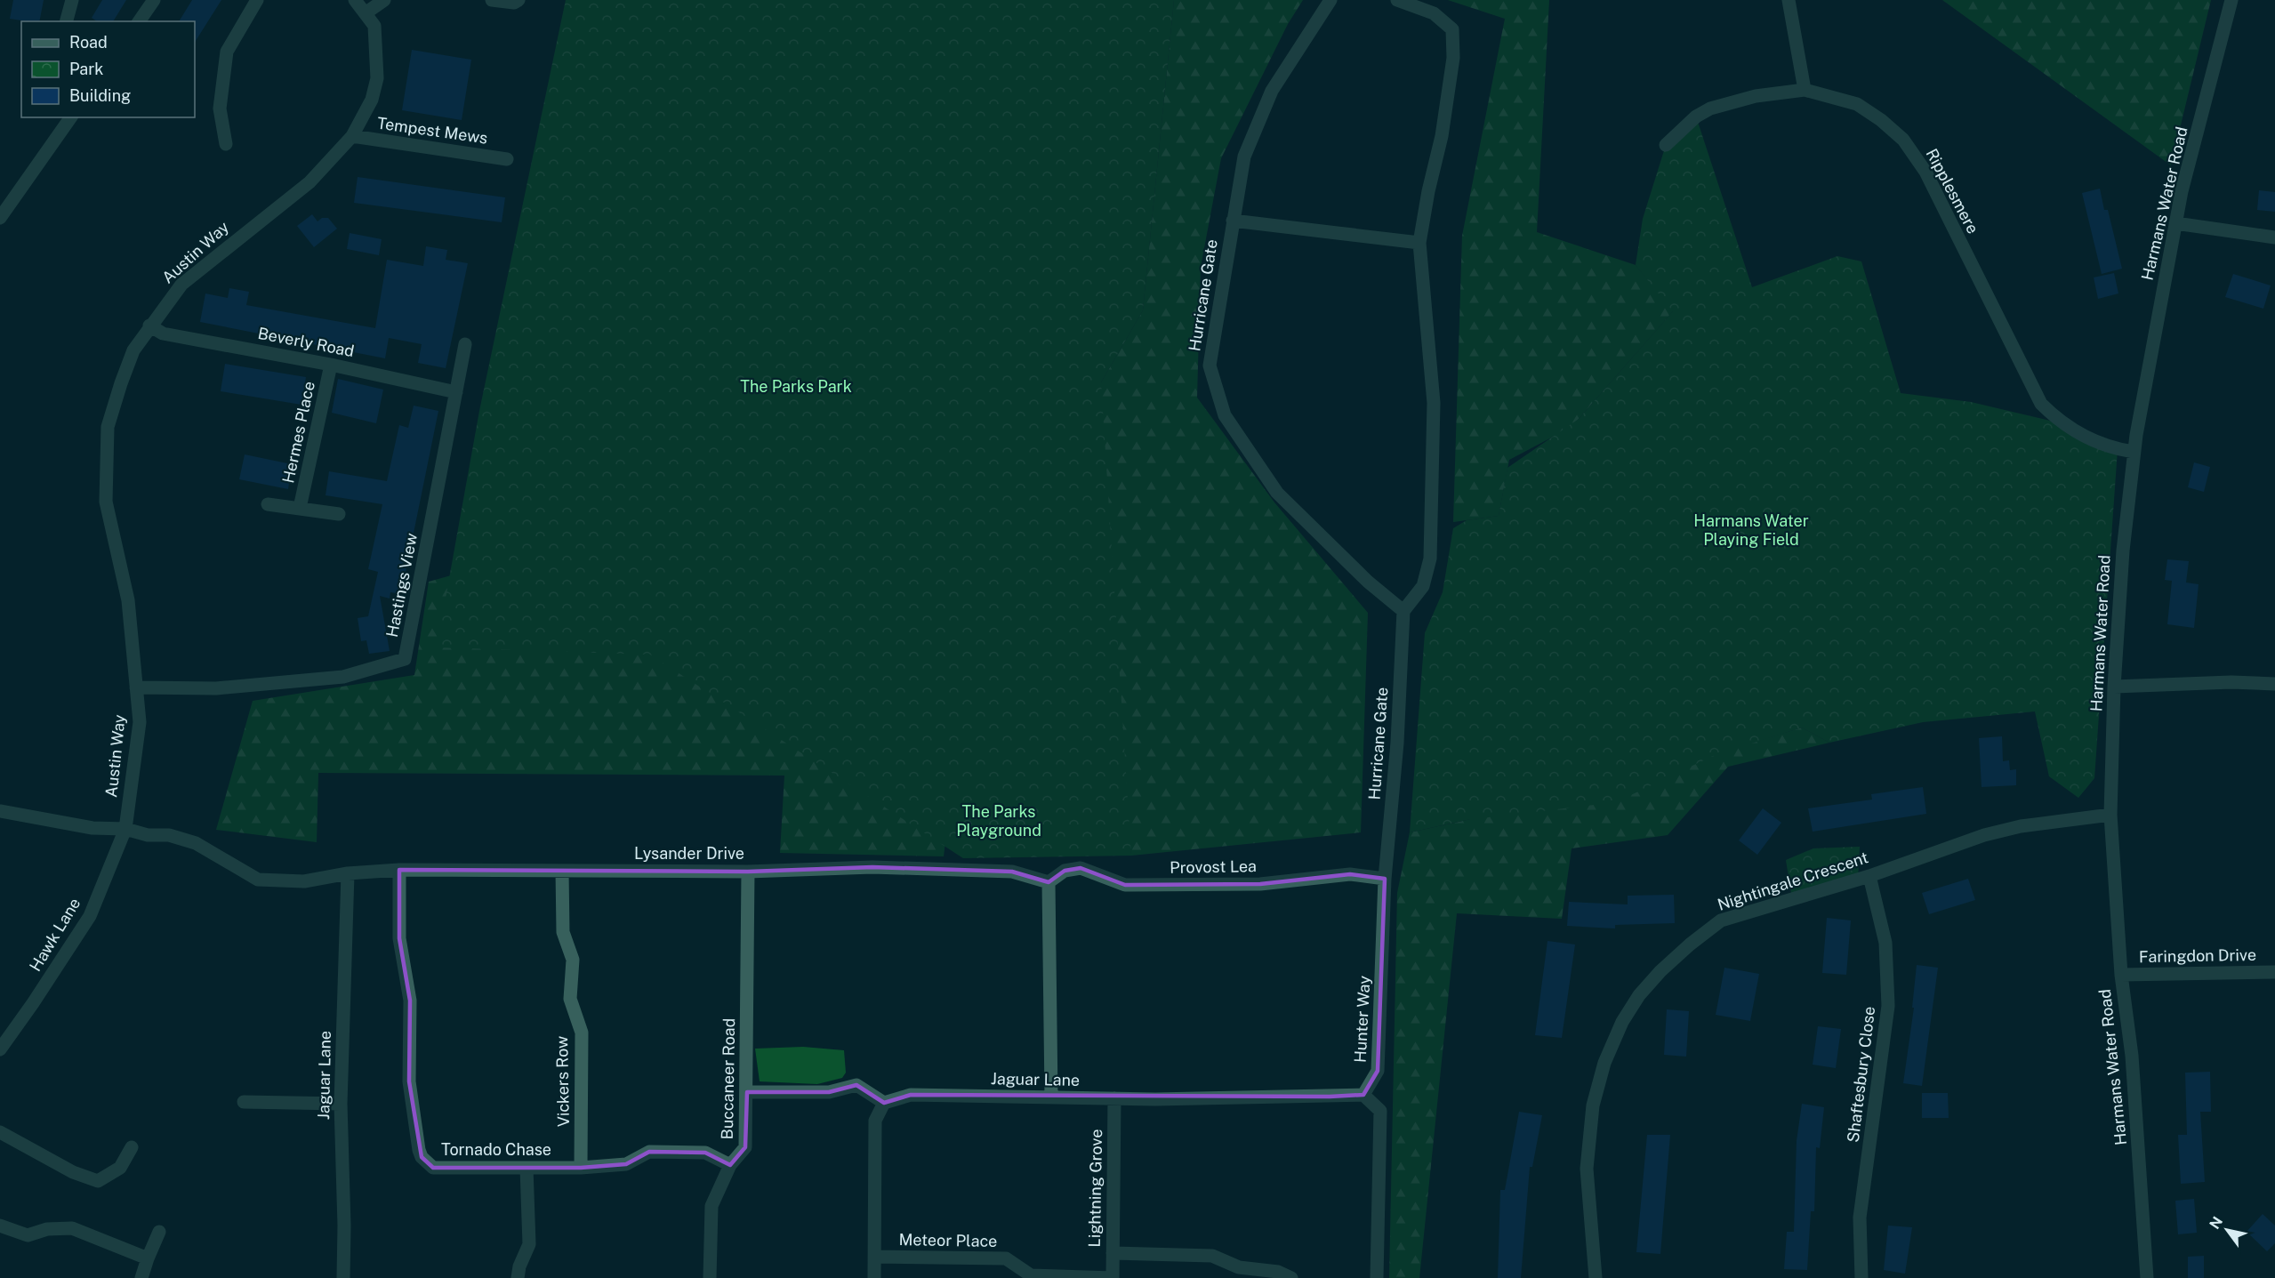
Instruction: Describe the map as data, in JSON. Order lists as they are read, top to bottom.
{
  "streets": {
    "street": [
      "Tempest Mews",
      "Ripplesmere",
      "Harmans Water Road",
      "Austin Way",
      "Hurricane Gate",
      "Beverly Road",
      "Hermes Place",
      "Hastings View",
      "Lysander Drive",
      "Provost Lea",
      "Nightingale Crescent",
      "Hawk Lane",
      "Faringdon Drive",
      "Hunter Way",
      "Shaftesbury Close",
      "Jaguar Lane",
      "Buccaneer Road",
      "Vickers Row",
      "Tornado Chase",
      "Lightning Grove",
      "Meteor Place"
    ]
  },
  "crossings": [
    ["Tempest Mews", "Austin Way"],
    ["Ripplesmere", "Harmans Water Road"],
    ["Harmans Water Road", "Nightingale Crescent"],
    ["Harmans Water Road", "Faringdon Drive"],
    ["Austin Way", "Beverly Road"],
    ["Austin Way", "Hastings View"],
    ["Austin Way", "Lysander Drive"],
    ["Austin Way", "Hawk Lane"],
    ["Hurricane Gate", "Provost Lea"],
    ["Hurricane Gate", "Hunter Way"],
    ["Beverly Road", "Hermes Place"],
    ["Beverly Road", "Hastings View"],
    ["Lysander Drive", "Provost Lea"],
    ["Lysander Drive", "Hawk Lane"],
    ["Lysander Drive", "Jaguar Lane"],
    ["Lysander Drive", "Buccaneer Road"],
    ["Lysander Drive", "Vickers Row"],
    ["Lysander Drive", "Tornado Chase"],
    ["Provost Lea", "Hunter Way"],
    ["Nightingale Crescent", "Shaftesbury Close"],
    ["Hunter Way", "Jaguar Lane"],
    ["Jaguar Lane", "Lightning Grove"],
    ["Buccaneer Road", "Tornado Chase"],
    ["Vickers Row", "Tornado Chase"],
    ["Lightning Grove", "Meteor Place"]
  ],
  "parks": ["The Parks Park", "Harmans Water Playing Field", "The Parks Playground"],
  "legend": ["Road", "Park", "Building"],
  "north": "top left"
}
